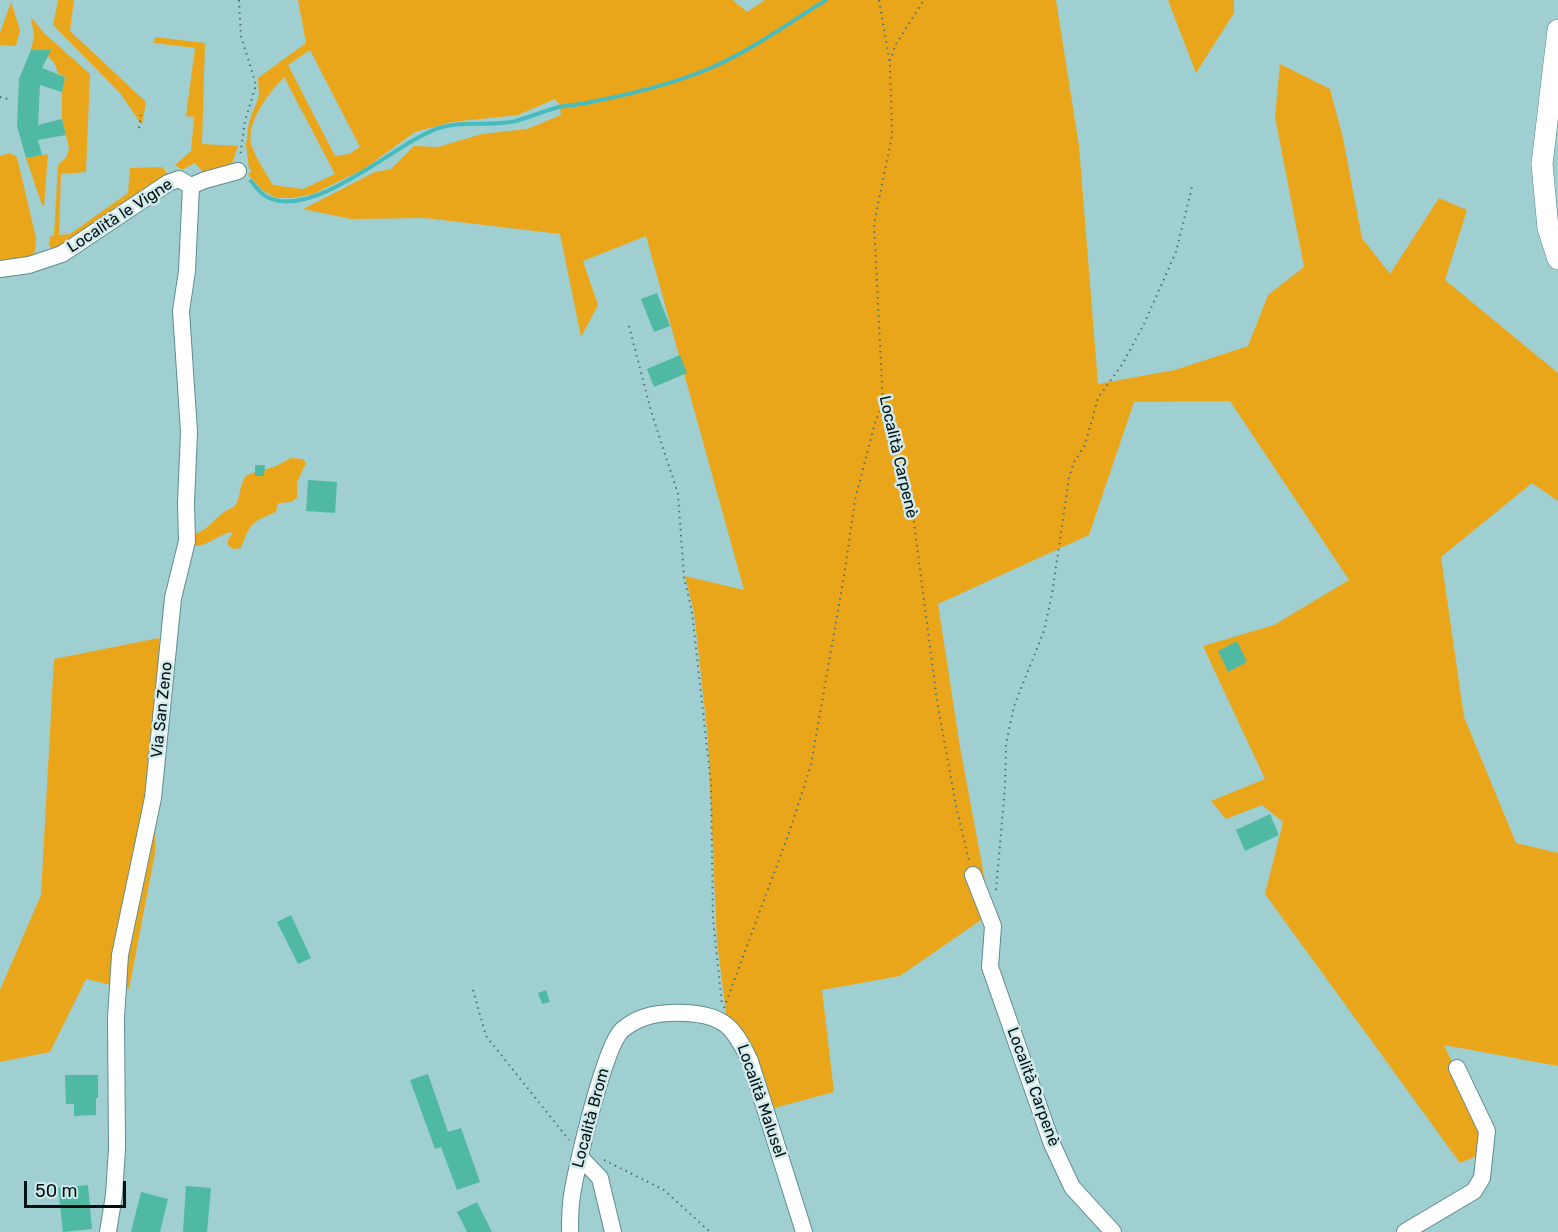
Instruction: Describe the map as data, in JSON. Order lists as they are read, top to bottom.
{
  "streets": {
    "street": [
      "Località le Vigne",
      "Località Carpenè",
      "Via San Zeno",
      "Località Malusel",
      "Località Brom"
    ]
  },
  "crossings": [
    ["Località le Vigne", "Via San Zeno"],
    ["Località Malusel", "Località Brom"]
  ],
  "scale_bar": "50 m"
}
